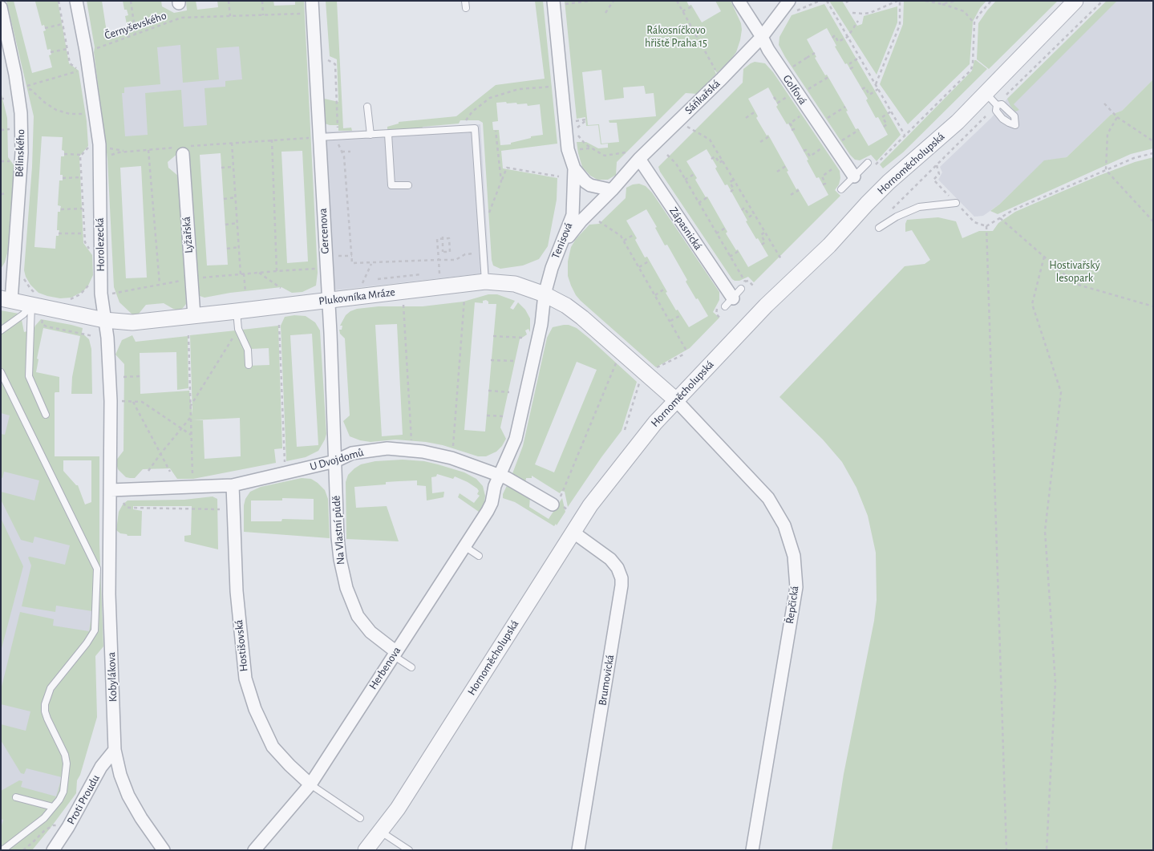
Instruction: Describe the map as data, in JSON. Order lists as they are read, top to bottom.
{
  "streets": {
    "street": [
      "Golfová",
      "Sáňkařská",
      "Bělinského",
      "Hornoměcholupská",
      "Zápasnická",
      "Gercenova",
      "Lyžařská",
      "Tenisová",
      "Horolezecká",
      "Plukovníka Mráze",
      "U Dvojdomů",
      "Na Vlastní půdě",
      "Řepčická",
      "Hostišovská",
      "Herbenova",
      "Kobylákova",
      "Brumovická",
      "Proti Proudu"
    ],
    "path": ["Černyševského"]
  },
  "crossings": [
    ["Golfová", "Sáňkařská"],
    ["Sáňkařská", "Zápasnická"],
    ["Sáňkařská", "Tenisová"],
    ["Bělinského", "Plukovníka Mráze"],
    ["Hornoměcholupská", "Plukovníka Mráze"],
    ["Hornoměcholupská", "Řepčická"],
    ["Hornoměcholupská", "Brumovická"],
    ["Gercenova", "Plukovníka Mráze"],
    ["Gercenova", "U Dvojdomů"],
    ["Gercenova", "Na Vlastní půdě"],
    ["Lyžařská", "Plukovníka Mráze"],
    ["Tenisová", "Plukovníka Mráze"],
    ["Tenisová", "U Dvojdomů"],
    ["Tenisová", "Herbenova"],
    ["Horolezecká", "Plukovníka Mráze"],
    ["Horolezecká", "U Dvojdomů"],
    ["Horolezecká", "Kobylákova"],
    ["Plukovníka Mráze", "Řepčická"],
    ["U Dvojdomů", "Na Vlastní půdě"],
    ["U Dvojdomů", "Hostišovská"],
    ["U Dvojdomů", "Herbenova"],
    ["U Dvojdomů", "Kobylákova"],
    ["Na Vlastní půdě", "Herbenova"],
    ["Hostišovská", "Herbenova"],
    ["Kobylákova", "Proti Proudu"]
  ],
  "parks": ["Rákosníčkovo hřiště Praha 15", "Hostivařský lesopark"]
}
